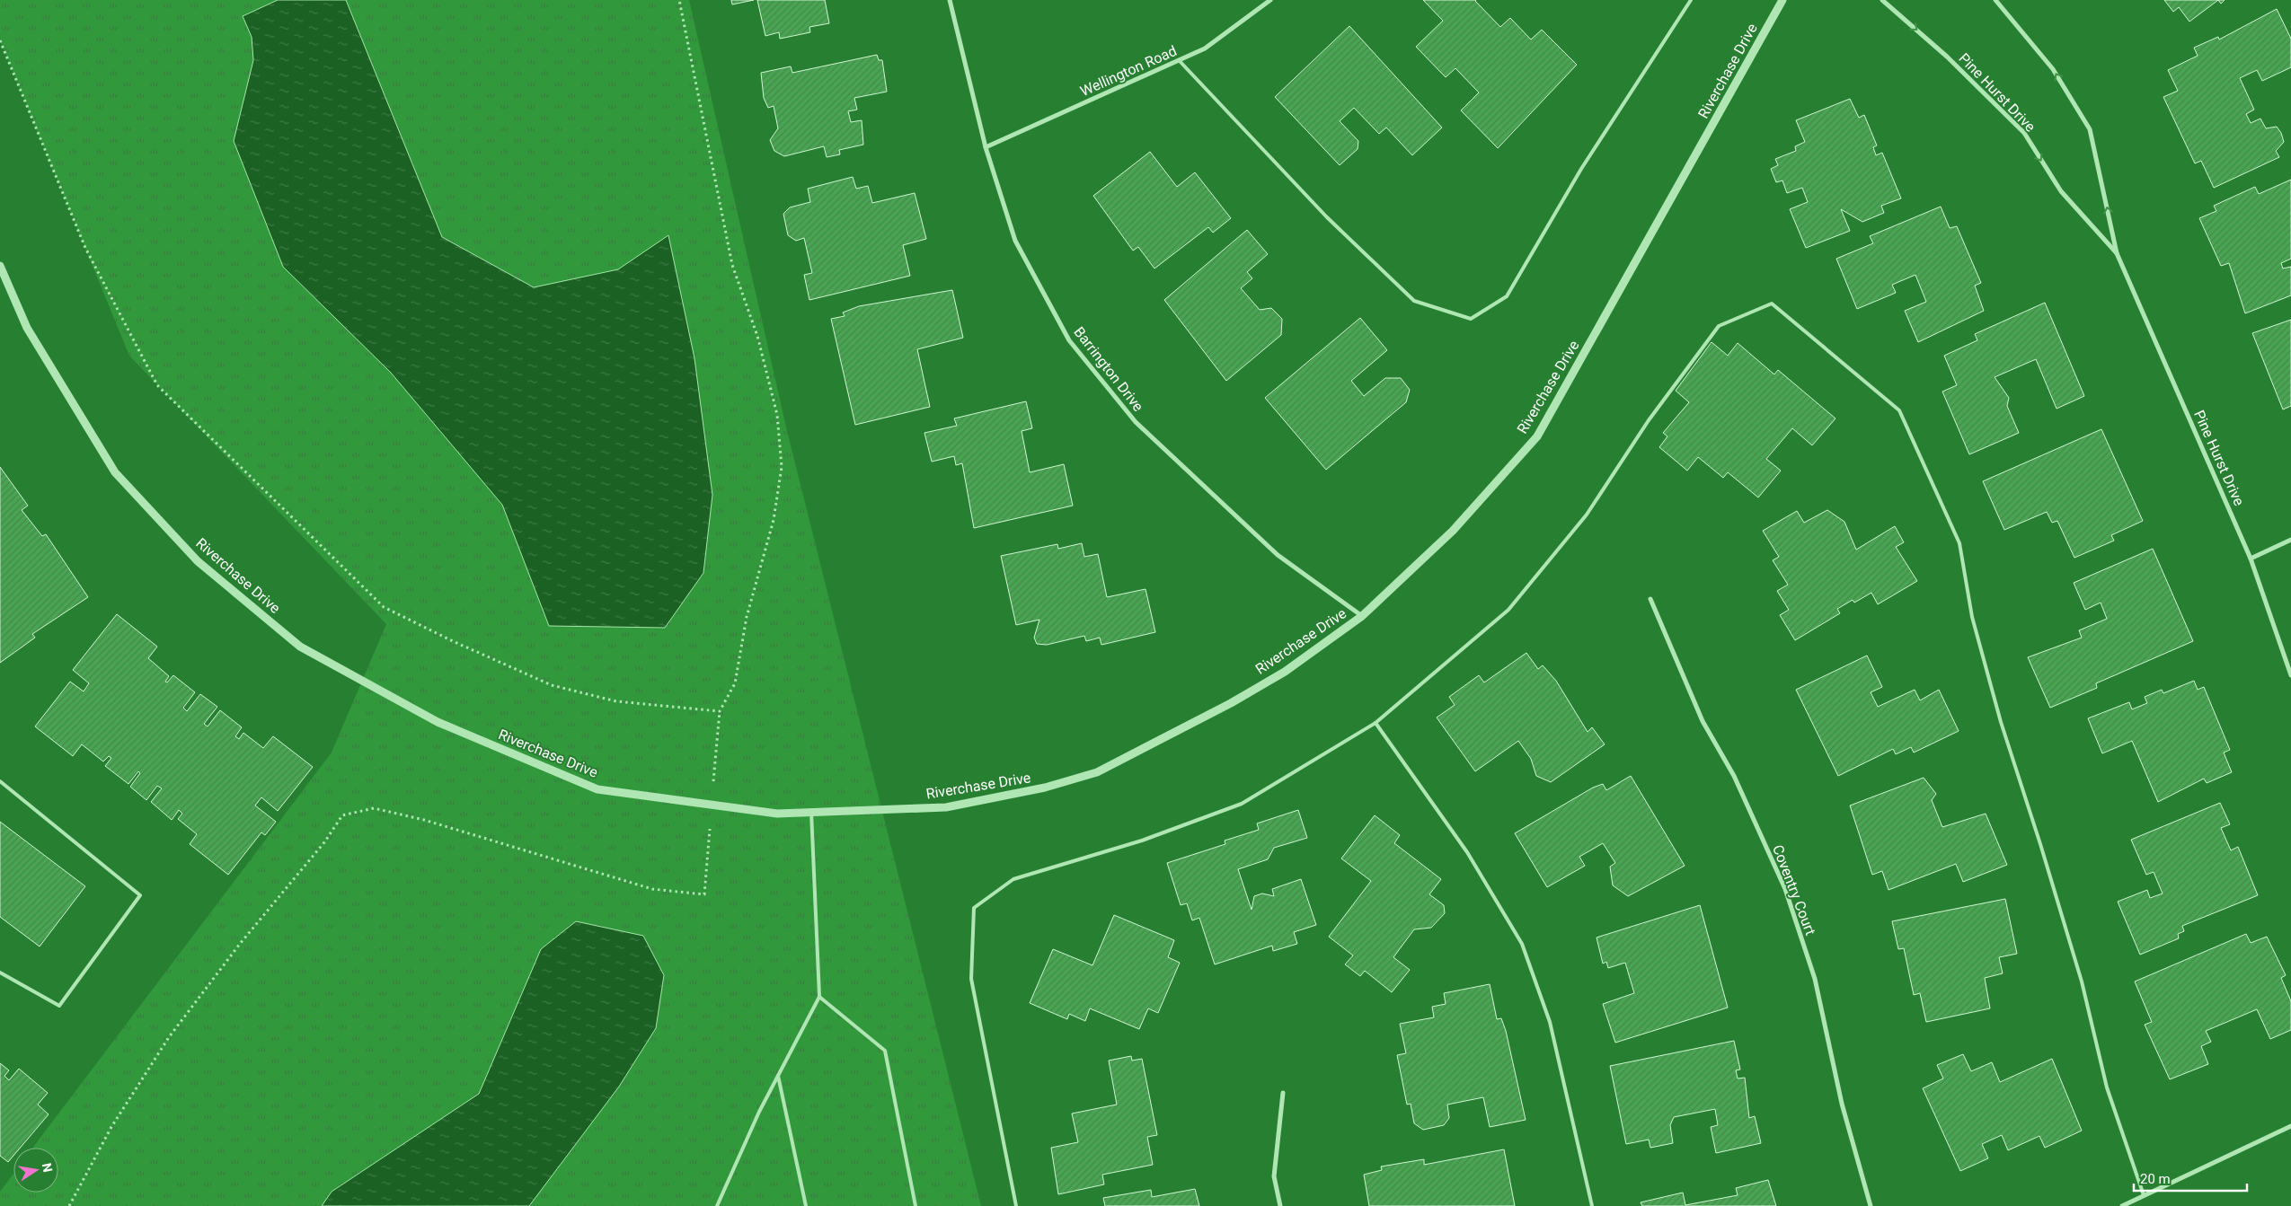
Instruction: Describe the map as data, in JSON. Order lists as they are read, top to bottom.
{
  "streets": {
    "street": [
      "Wellington Road",
      "Riverchase Drive",
      "Pine Hurst Drive",
      "Barrington Drive",
      "Coventry Court"
    ]
  },
  "crossings": [
    ["Wellington Road", "Barrington Drive"],
    ["Riverchase Drive", "Barrington Drive"]
  ],
  "scale_bar": "20 m",
  "north": "right"
}
